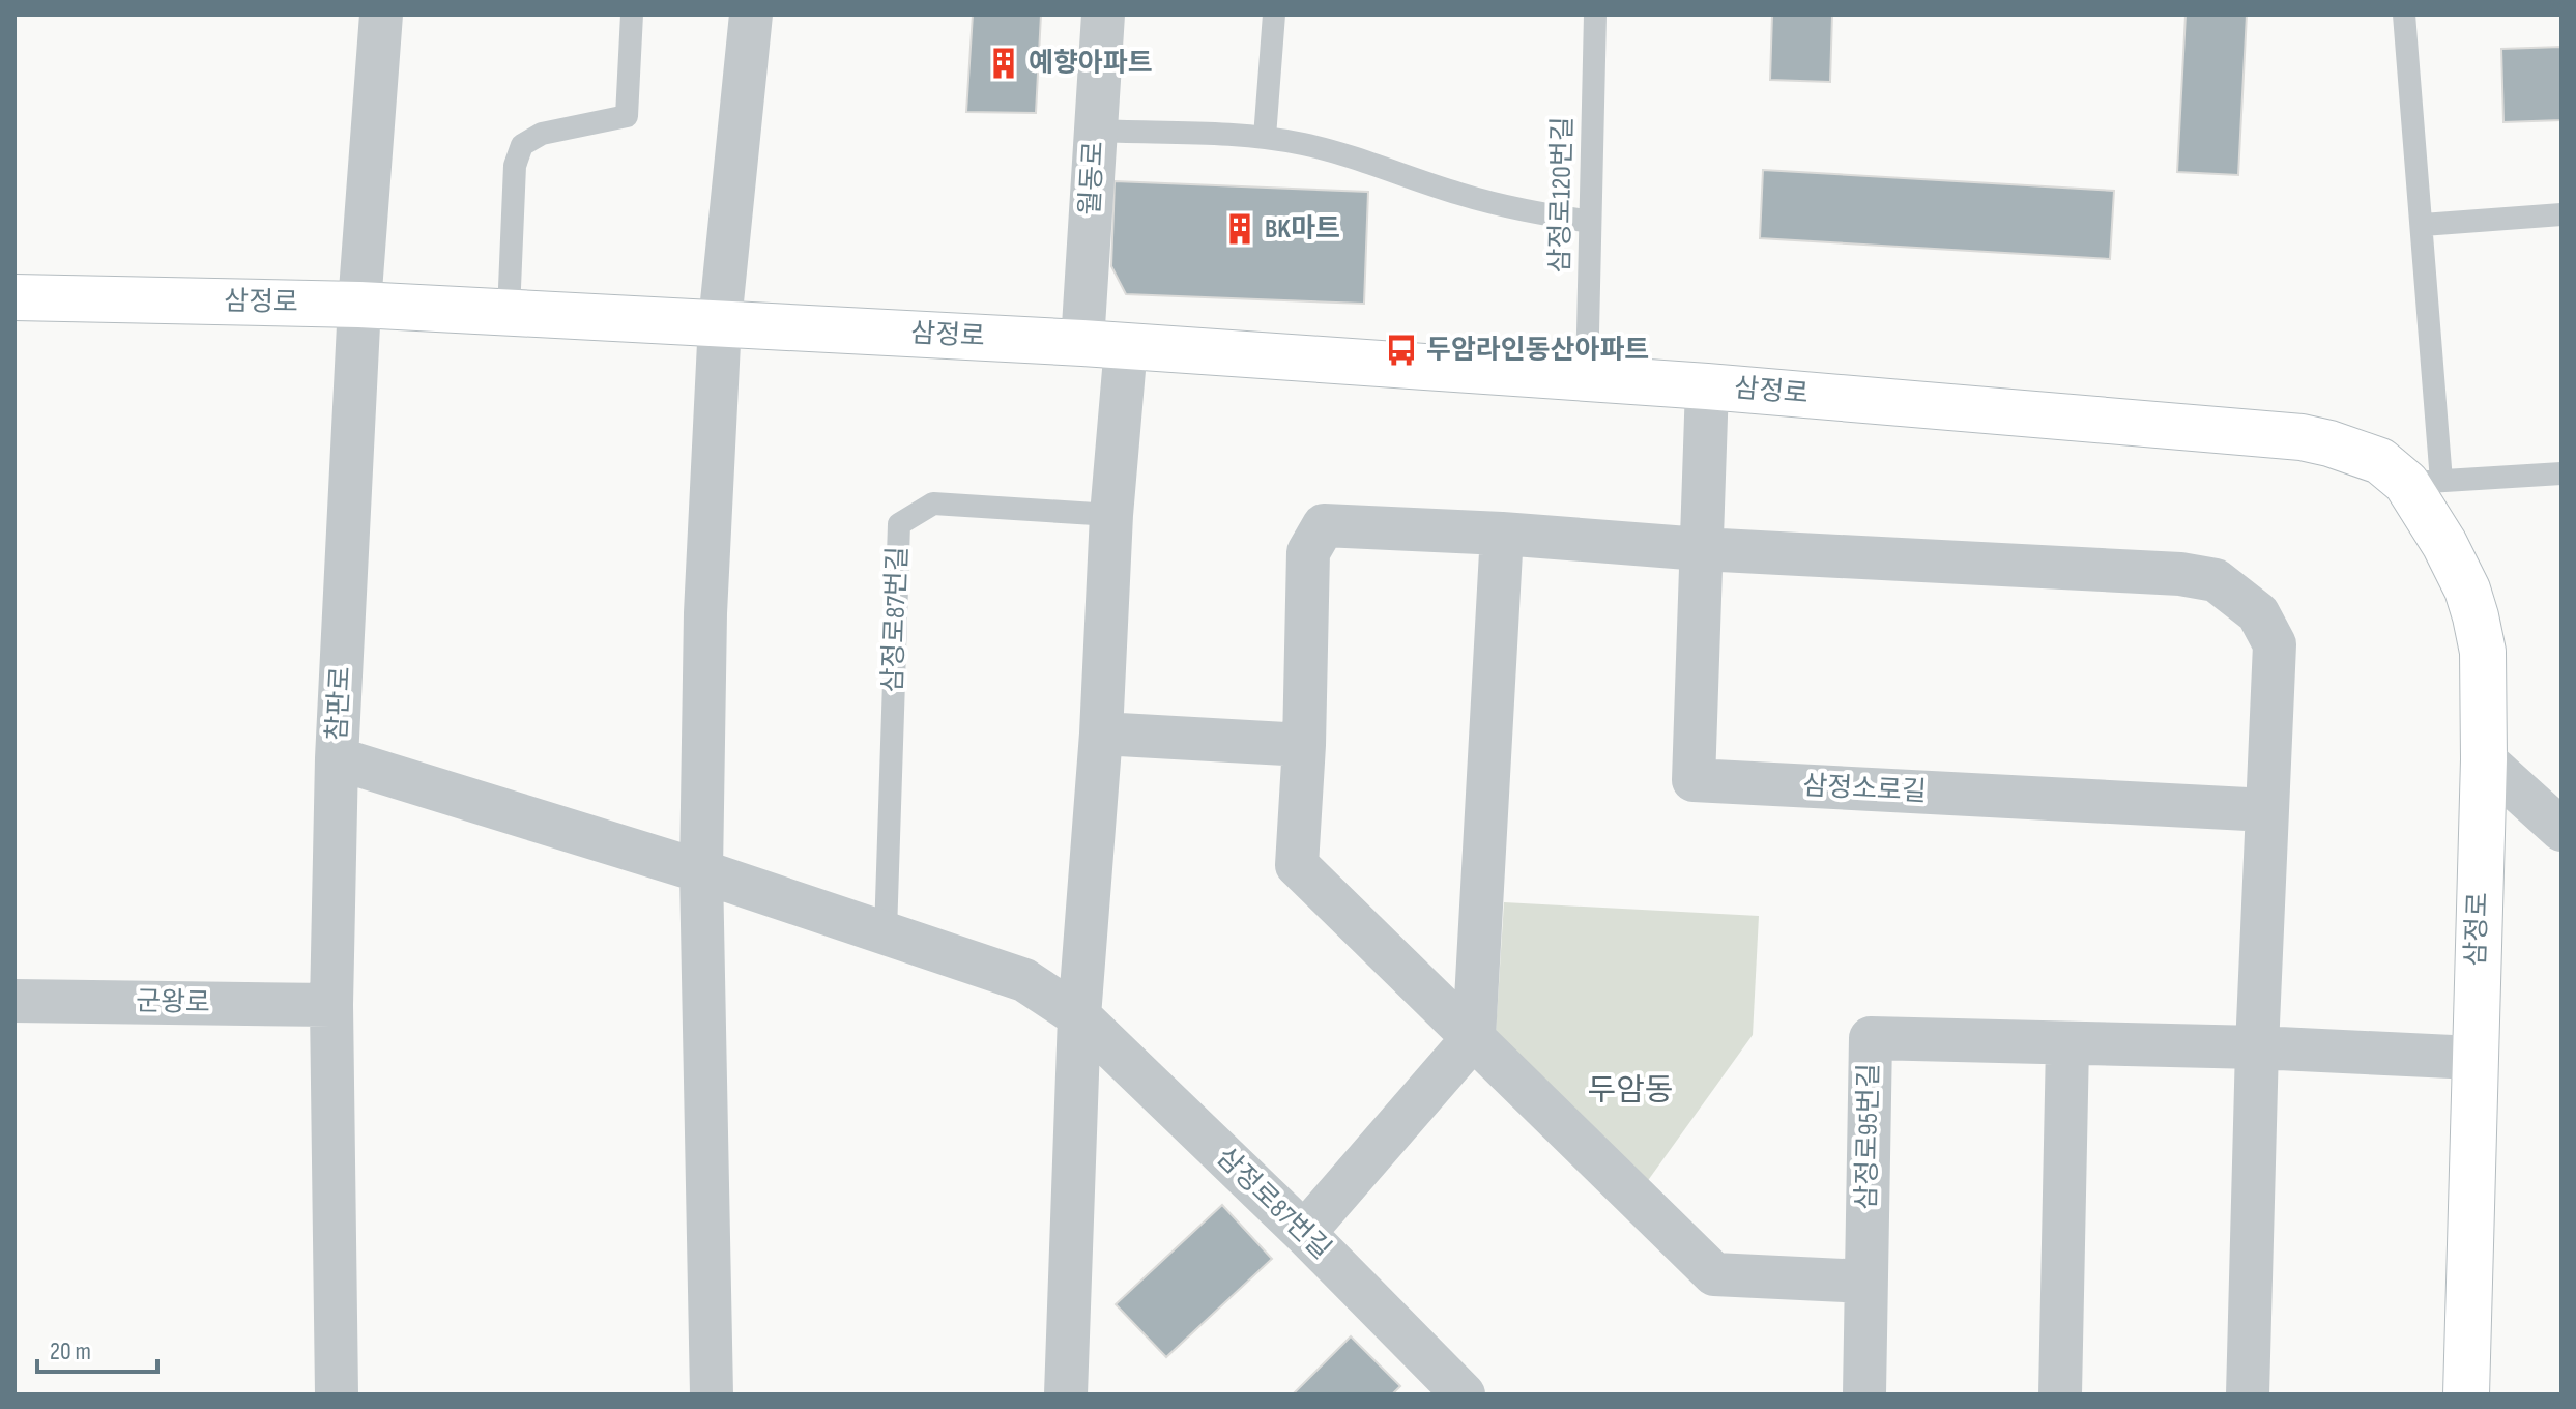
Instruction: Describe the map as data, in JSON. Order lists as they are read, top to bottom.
{
  "streets": {
    "street": [
      "월동로",
      "삼정로",
      "삼정로87번길",
      "참판로",
      "삼정소로길",
      "군왕로",
      "삼정로95번길"
    ],
    "lane": ["삼정로120번길"]
  },
  "crossings": [
    ["월동로", "삼정로"],
    ["삼정로120번길", "삼정로"],
    ["삼정로", "참판로"],
    ["삼정로", "삼정로95번길"],
    ["삼정로87번길", "참판로"],
    ["참판로", "군왕로"]
  ],
  "districts": ["두암동"],
  "places": {
    "building": ["예향아파트", "BK마트"],
    "bus stop": ["두암라인동산아파트"]
  },
  "scale_bar": "20 m"
}
